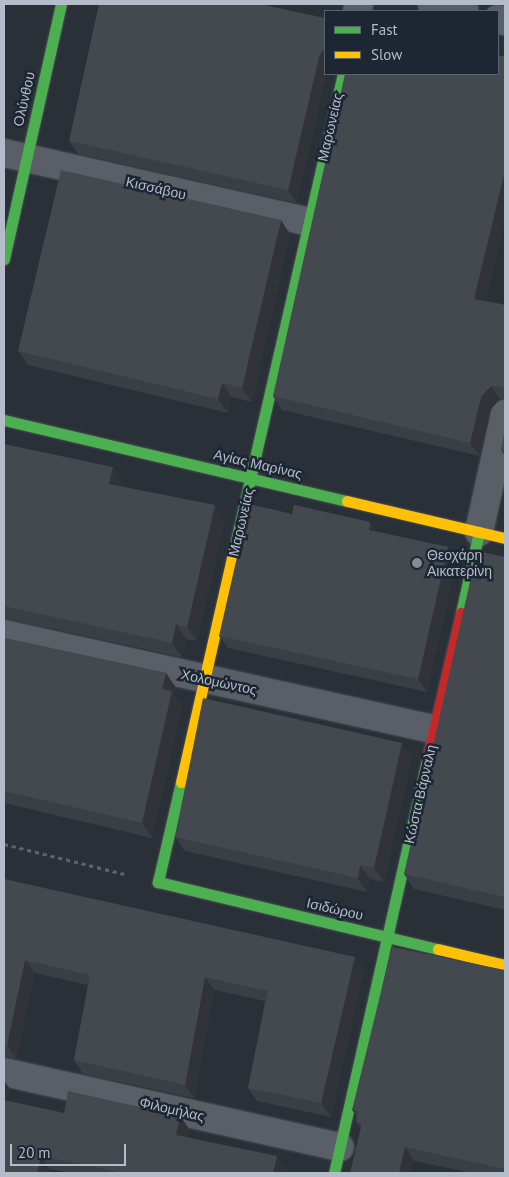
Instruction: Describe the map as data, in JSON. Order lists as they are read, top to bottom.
{
  "streets": {
    "street": [
      "Ολύνθου",
      "Μαρωνείας",
      "Κισσάβου",
      "Αγίας Μαρίνας",
      "Χολομώντος",
      "Κώστα Βάρναλη",
      "Ισιδώρου",
      "Φιλομήλας"
    ]
  },
  "crossings": [
    ["Ολύνθου", "Κισσάβου"],
    ["Μαρωνείας", "Κισσάβου"],
    ["Μαρωνείας", "Αγίας Μαρίνας"],
    ["Μαρωνείας", "Χολομώντος"],
    ["Μαρωνείας", "Ισιδώρου"],
    ["Αγίας Μαρίνας", "Κώστα Βάρναλη"],
    ["Χολομώντος", "Κώστα Βάρναλη"],
    ["Κώστα Βάρναλη", "Ισιδώρου"],
    ["Κώστα Βάρναλη", "Φιλομήλας"]
  ],
  "places": ["Θεοχάρη Αικατερίνη"],
  "legend": ["Fast", "Slow"],
  "scale_bar": "20 m"
}
